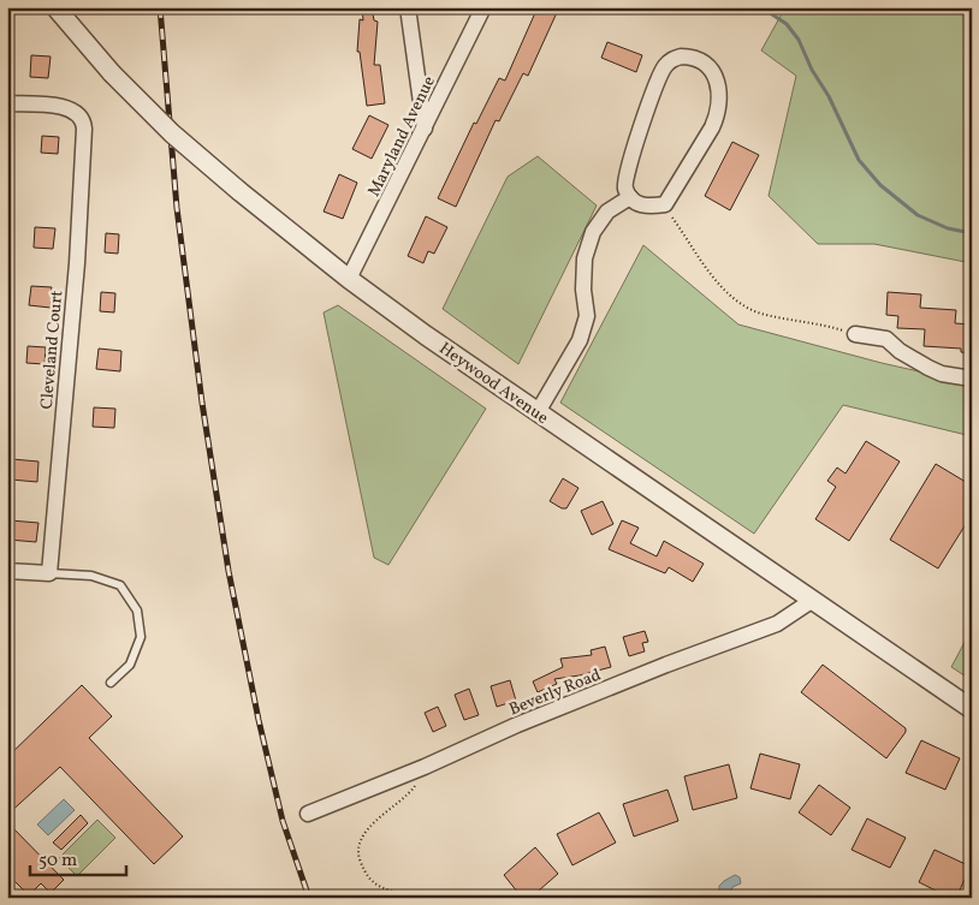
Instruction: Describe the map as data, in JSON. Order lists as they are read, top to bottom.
{
  "streets": {
    "street": [
      "Maryland Avenue",
      "Cleveland Court",
      "Heywood Avenue",
      "Beverly Road"
    ]
  },
  "crossings": [
    ["Maryland Avenue", "Heywood Avenue"],
    ["Heywood Avenue", "Beverly Road"]
  ],
  "scale_bar": "50 m"
}
